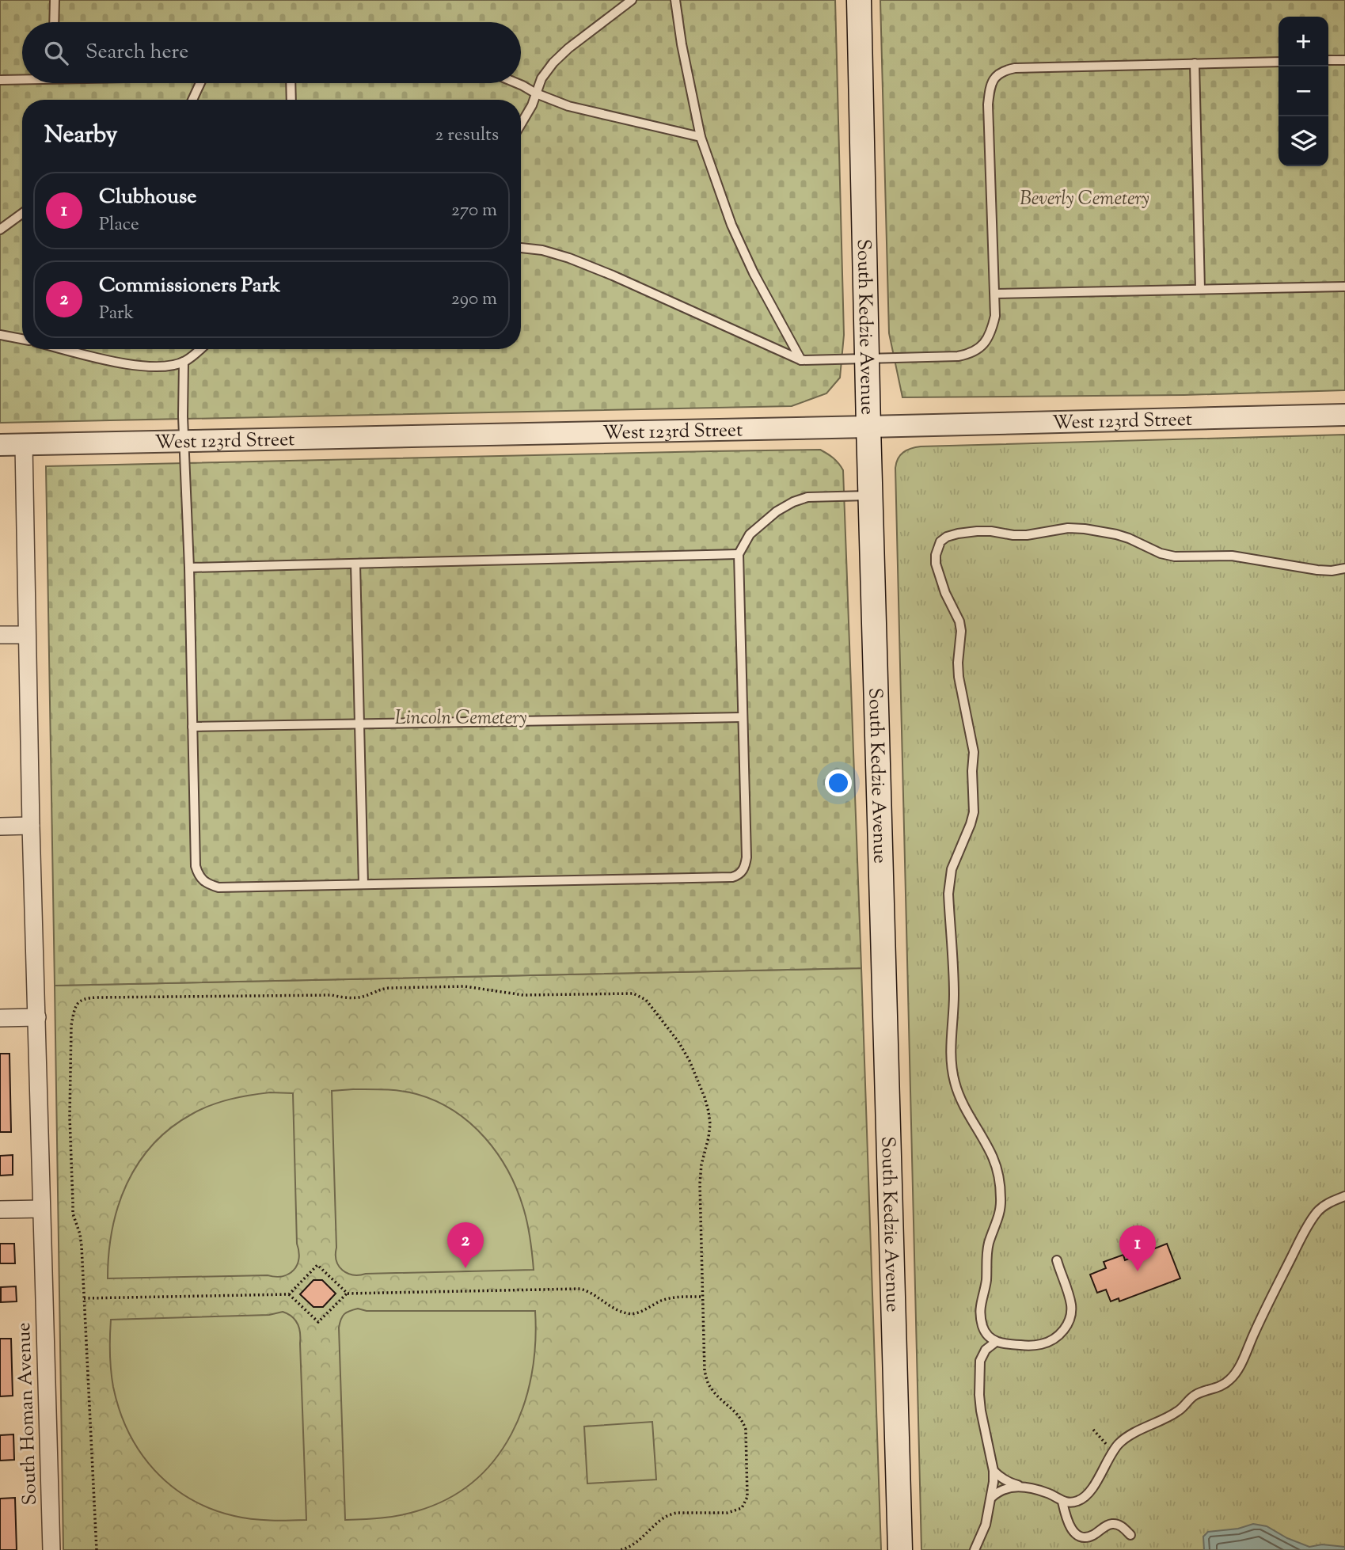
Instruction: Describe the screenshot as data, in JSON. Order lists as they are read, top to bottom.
{
  "streets": {
    "main road": ["South Kedzie Avenue"],
    "street": ["West 123rd Street", "South Homan Avenue"]
  },
  "crossings": [
    ["South Kedzie Avenue", "West 123rd Street"],
    ["West 123rd Street", "South Homan Avenue"]
  ],
  "parks": ["Beverly Cemetery", "Lincoln Cemetery"],
  "page": {
    "map_buttons": ["+", "−"],
    "search": "Search here",
    "heading": ["Nearby", "2 results"],
    "list": [
      {
        "mark": "1",
        "name": "Clubhouse",
        "note": "Place",
        "value": "270 m"
      },
      {
        "mark": "2",
        "name": "Commissioners Park",
        "note": "Park",
        "value": "290 m"
      }
    ],
    "pins": ["2", "1"]
  }
}
